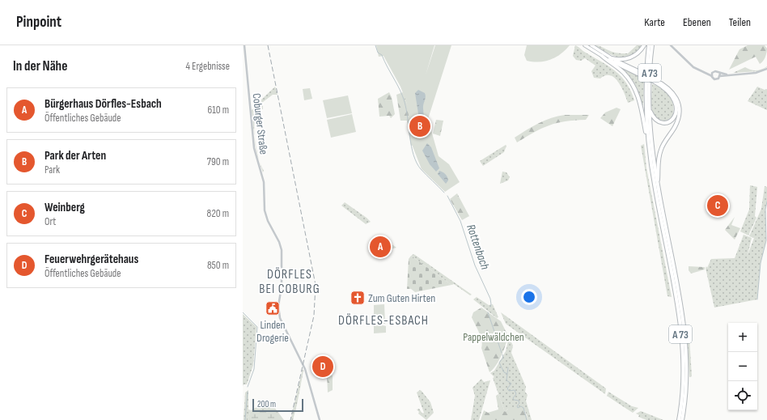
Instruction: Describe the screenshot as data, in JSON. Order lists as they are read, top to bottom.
{
  "streets": {
    "highway": ["A 73"],
    "street": ["Coburger Straße"]
  },
  "districts": ["DÖRFLES BEI COBURG", "DÖRFLES-ESBACH"],
  "water": ["Rottenbach"],
  "parks": ["Pappelwäldchen"],
  "places": {
    "church": ["Zum Guten Hirten"],
    "public building": ["Linden Drogerie"]
  },
  "scale_bar": "200 m",
  "page": {
    "header": "Pinpoint",
    "nav": ["Karte", "Ebenen", "Teilen"],
    "heading": ["In der Nähe", "4 Ergebnisse"],
    "list": [
      {
        "mark": "A",
        "name": "Bürgerhaus Dörfles-Esbach",
        "note": "Öffentliches Gebäude",
        "value": "610 m"
      },
      {
        "mark": "B",
        "name": "Park der Arten",
        "note": "Park",
        "value": "790 m"
      },
      {
        "mark": "C",
        "name": "Weinberg",
        "note": "Ort",
        "value": "820 m"
      },
      {
        "mark": "D",
        "name": "Feuerwehrgerätehaus",
        "note": "Öffentliches Gebäude",
        "value": "850 m"
      }
    ],
    "pins": [
      "B",
      "C",
      "A",
      "D"
    ],
    "map_buttons": ["+", "−"],
    "scale": "200 m"
  }
}
